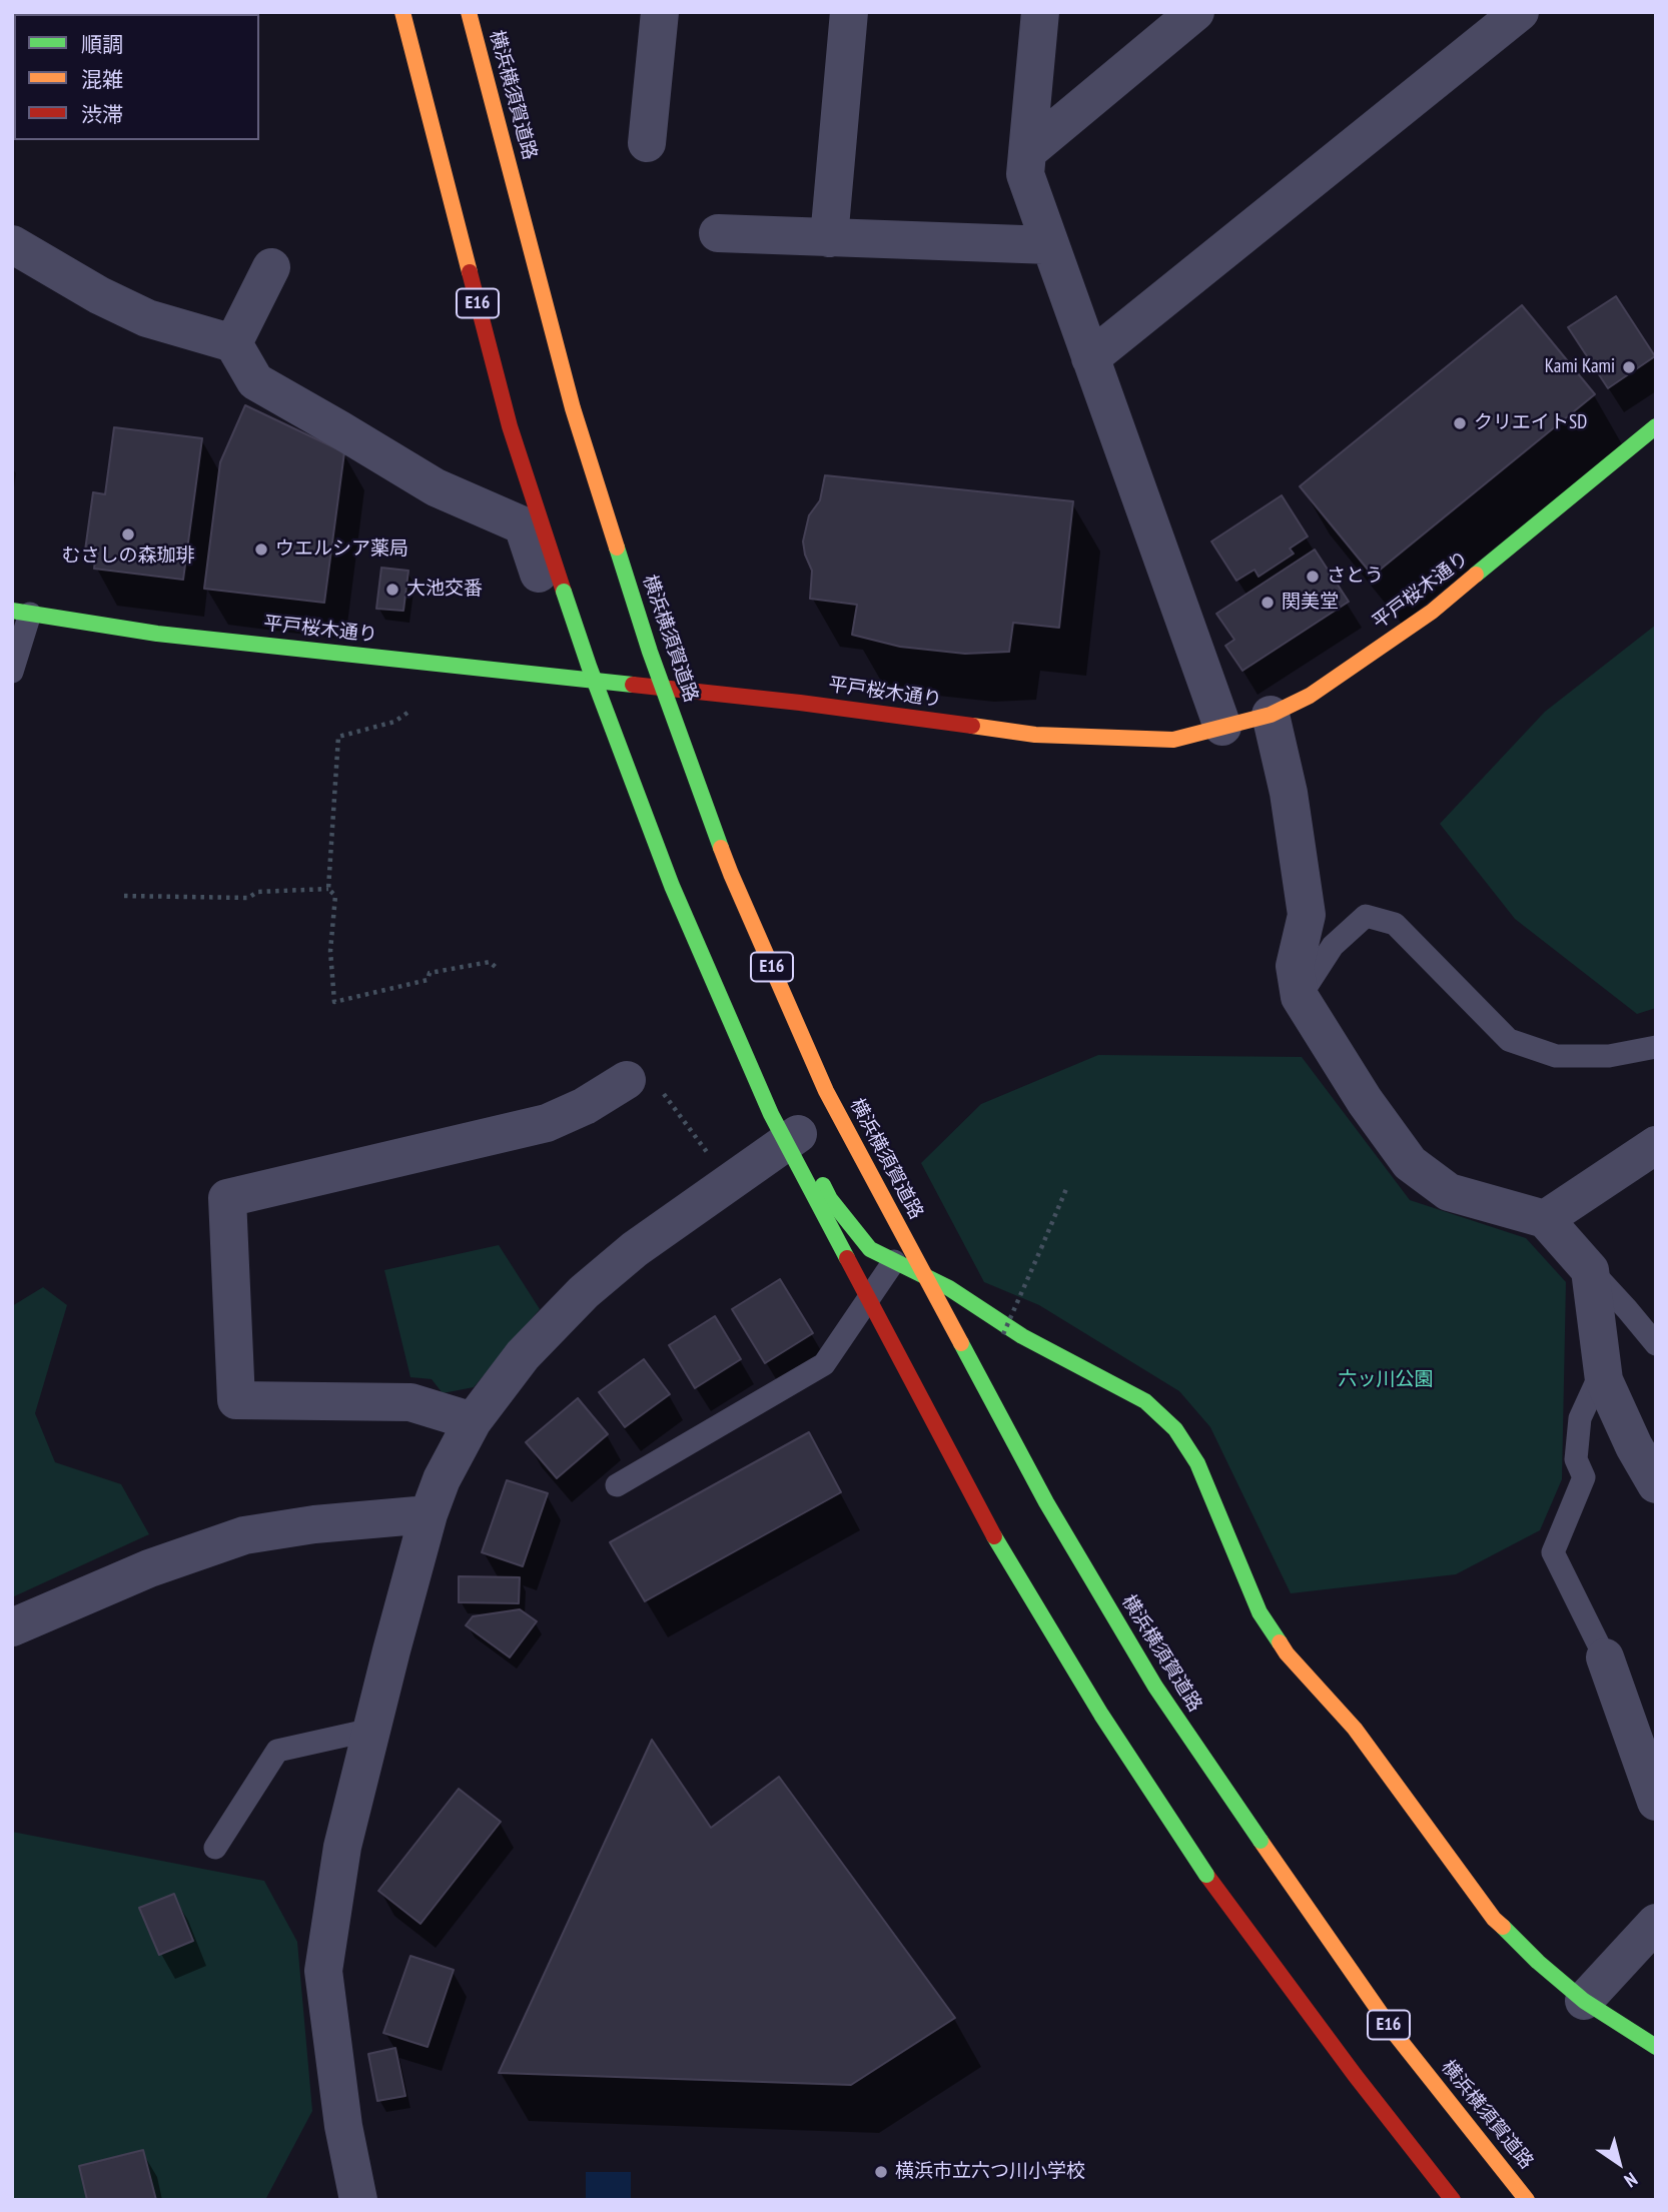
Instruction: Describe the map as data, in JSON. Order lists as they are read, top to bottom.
{
  "streets": {
    "main road": ["横浜横須賀道路", "E16", "平戸桜木通り"]
  },
  "parks": ["六ッ川公園"],
  "places": [
    "Kami Kami",
    "クリエイトSD",
    "むさしの森珈琲",
    "ウエルシア薬局",
    "さとう",
    "大池交番",
    "関美堂",
    "横浜市立六つ川小学校"
  ],
  "legend": ["順調", "混雑", "渋滞"],
  "north": "bottom right"
}
